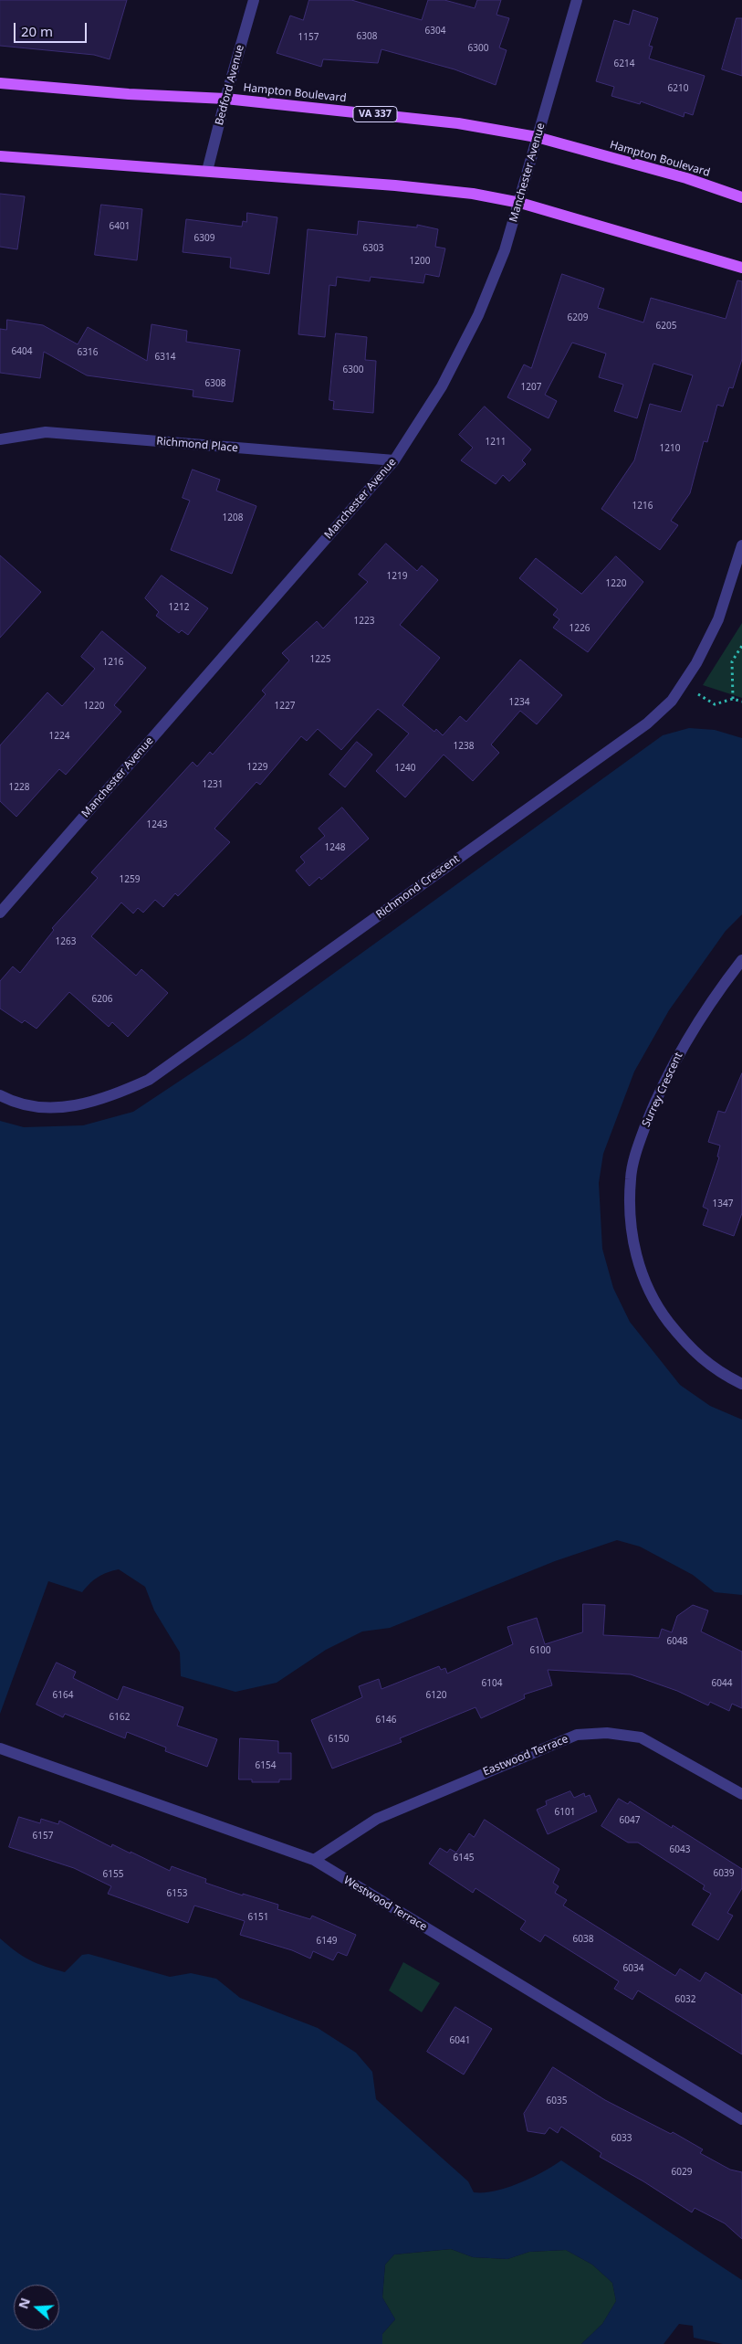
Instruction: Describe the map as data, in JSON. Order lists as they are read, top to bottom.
{
  "streets": {
    "main road": ["Hampton Boulevard", "VA 337"],
    "street": [
      "Bedford Avenue",
      "Manchester Avenue",
      "Richmond Place",
      "Richmond Crescent",
      "Surrey Crescent",
      "Eastwood Terrace",
      "Westwood Terrace"
    ]
  },
  "crossings": [
    ["Bedford Avenue", "Hampton Boulevard"],
    ["Hampton Boulevard", "Manchester Avenue"],
    ["Manchester Avenue", "Richmond Place"],
    ["Eastwood Terrace", "Westwood Terrace"]
  ],
  "house_numbers": [
    "6304",
    "6308",
    "1157",
    "6300",
    "6214",
    "6210",
    "6401",
    "6309",
    "6303",
    "1200",
    "6209",
    "6205",
    "6404",
    "6316",
    "6314",
    "6300",
    "6308",
    "1207",
    "1211",
    "1210",
    "1216",
    "1208",
    "1219",
    "1220",
    "1212",
    "1223",
    "1226",
    "1225",
    "1216",
    "1234",
    "1220",
    "1227",
    "1224",
    "1238",
    "1229",
    "1240",
    "1231",
    "1228",
    "1243",
    "1248",
    "1259",
    "1263",
    "6206",
    "1347",
    "6048",
    "6100",
    "6104",
    "6044",
    "6164",
    "6120",
    "6162",
    "6146",
    "6150",
    "6154",
    "6101",
    "6047",
    "6157",
    "6043",
    "6145",
    "6039",
    "6155",
    "6153",
    "6151",
    "6038",
    "6149",
    "6034",
    "6032",
    "6041",
    "6035",
    "6033",
    "6029"
  ],
  "scale_bar": "20 m",
  "north": "left"
}
